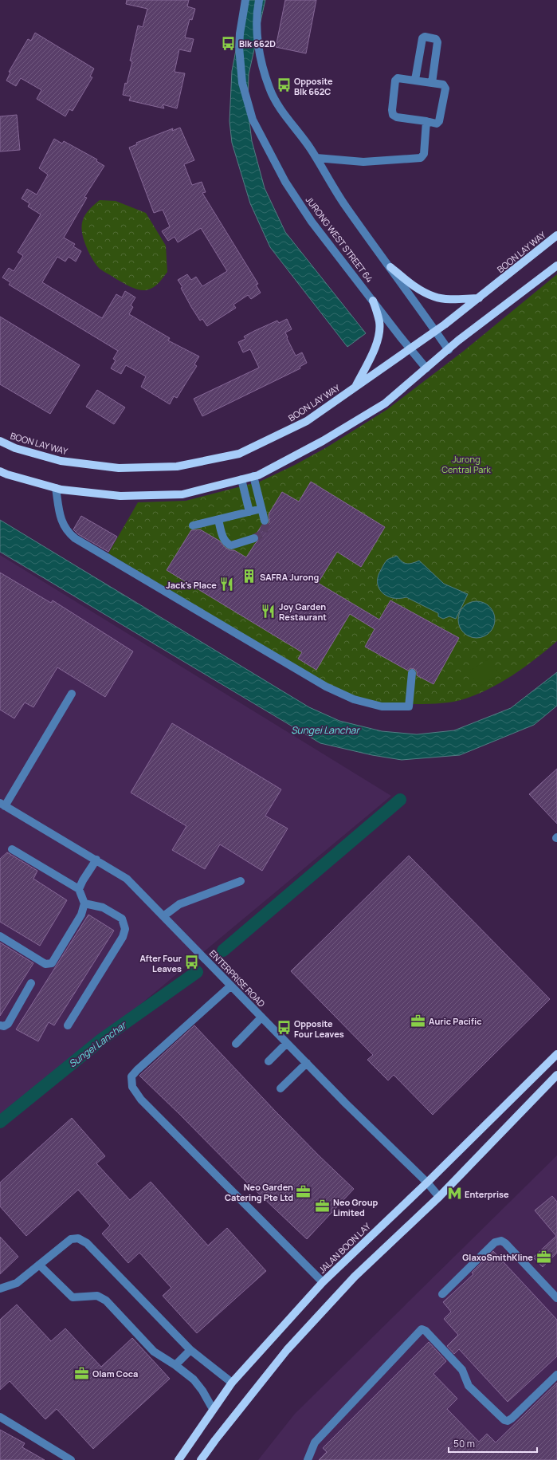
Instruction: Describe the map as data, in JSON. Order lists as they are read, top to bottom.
{
  "streets": {
    "main road": ["BOON LAY WAY", "JALAN BOON LAY"],
    "street": ["JURONG WEST STREET 64", "ENTERPRISE ROAD"]
  },
  "crossings": [
    ["JURONG WEST STREET 64", "BOON LAY WAY"],
    ["ENTERPRISE ROAD", "JALAN BOON LAY"]
  ],
  "water": ["Sungei Lanchar"],
  "parks": ["Jurong Central Park"],
  "places": {
    "bus stop": [
      "Blk 662D",
      "Opposite Blk 662C",
      "After Four Leaves",
      "Opposite Four Leaves"
    ],
    "building": ["SAFRA Jurong"],
    "restaurant": ["Jack's Place", "Joy Garden Restaurant"],
    "office": [
      "Auric Pacific",
      "Neo Garden Catering Pte Ltd",
      "Neo Group Limited",
      "GlaxoSmithKline",
      "Olam Coca"
    ],
    "metro station": ["Enterprise"]
  },
  "scale_bar": "50 m"
}
